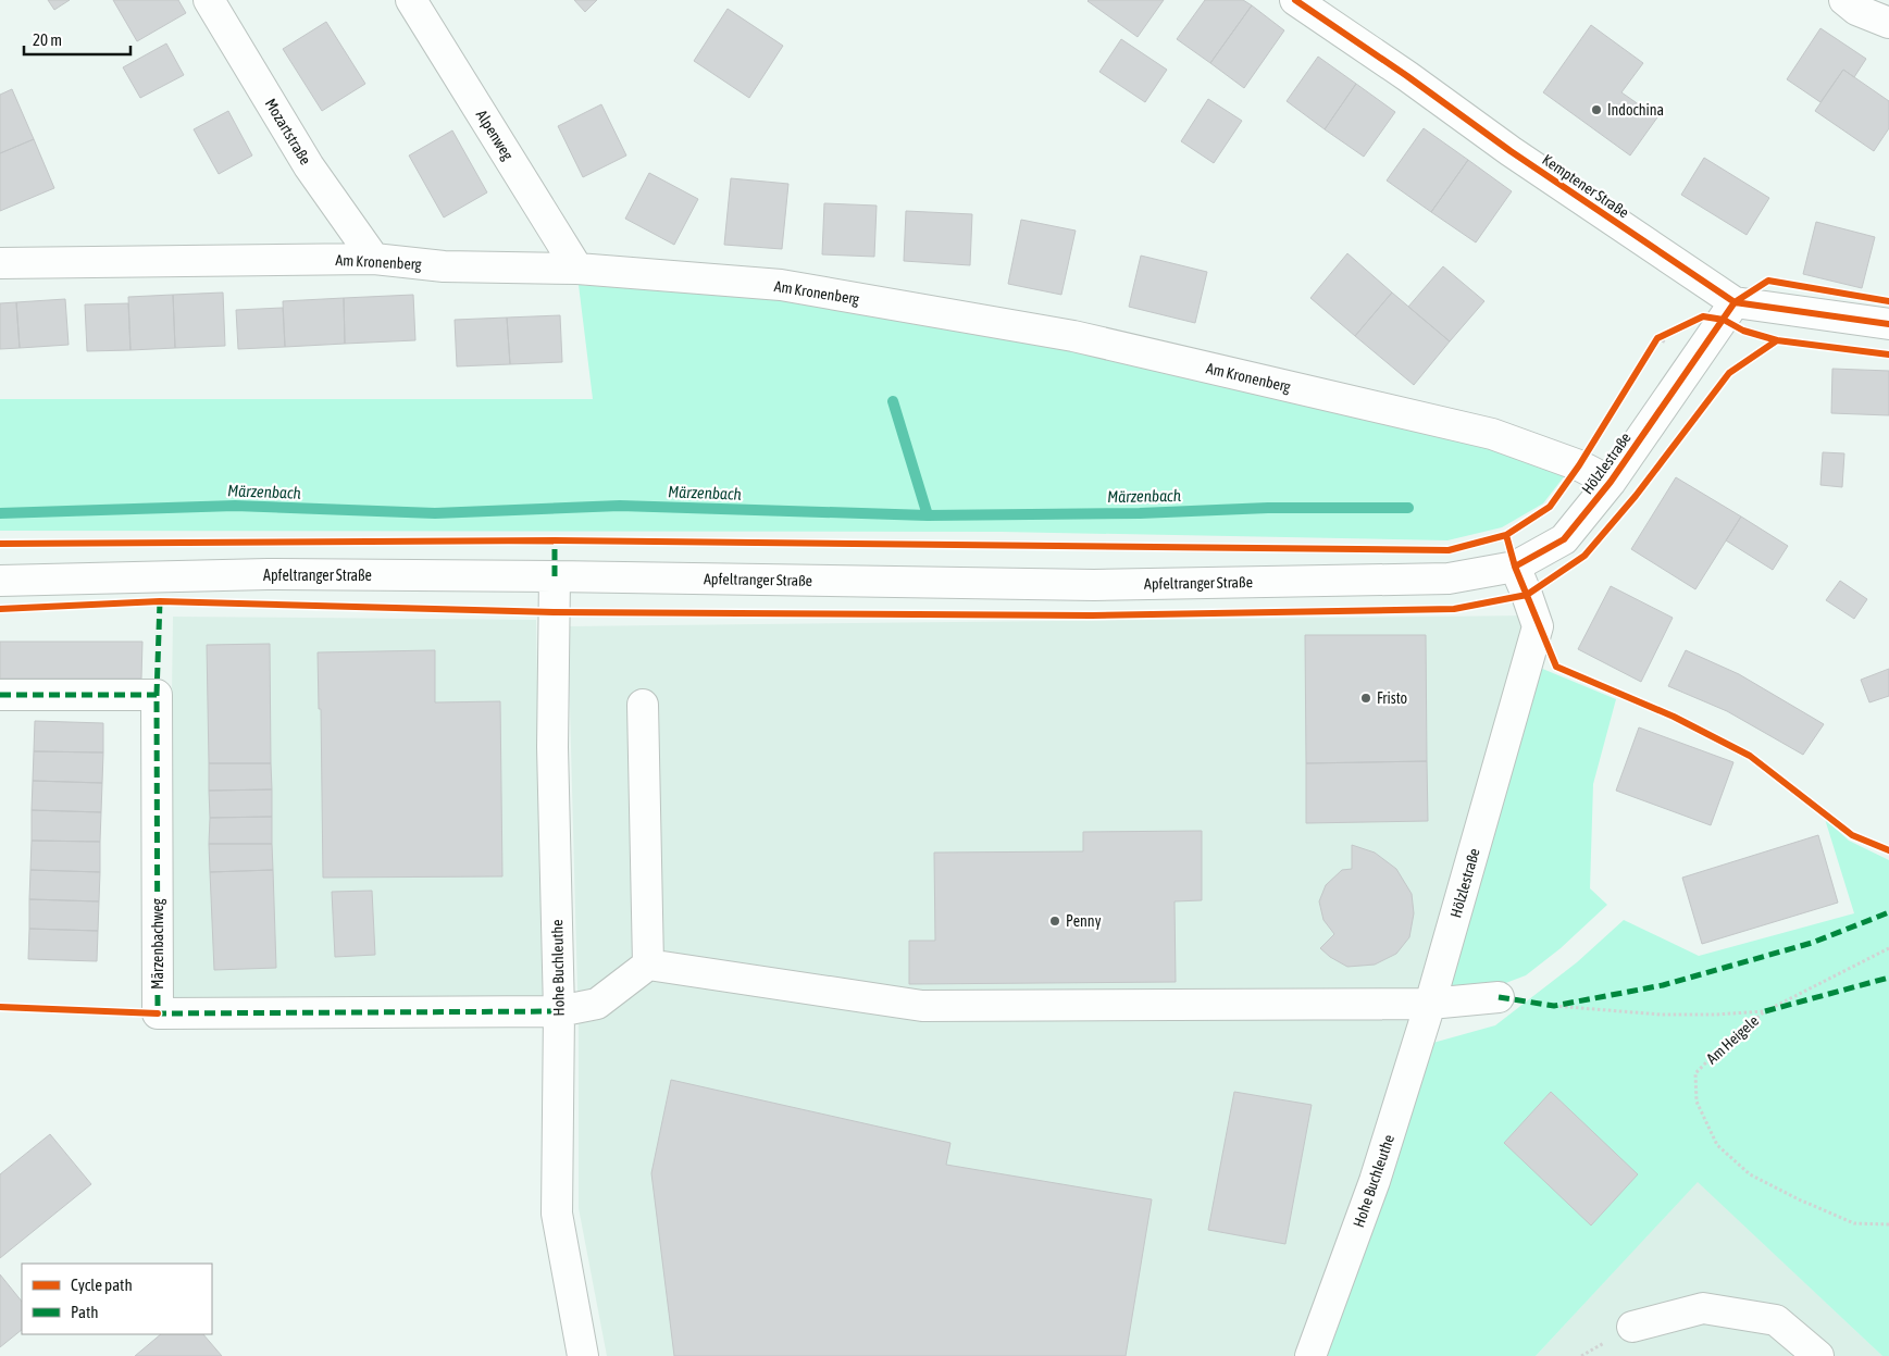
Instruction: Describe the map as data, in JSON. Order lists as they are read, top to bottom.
{
  "streets": {
    "street": [
      "Mozartstraße",
      "Alpenweg",
      "Kemptener Straße",
      "Am Kronenberg",
      "Hölzlestraße",
      "Apfeltranger Straße",
      "Märzenbachweg",
      "Hohe Buchleuthe"
    ],
    "path": ["Am Heigele"]
  },
  "crossings": [
    ["Mozartstraße", "Am Kronenberg"],
    ["Alpenweg", "Am Kronenberg"],
    ["Kemptener Straße", "Hölzlestraße"],
    ["Am Kronenberg", "Hölzlestraße"],
    ["Hölzlestraße", "Apfeltranger Straße"],
    ["Hölzlestraße", "Hohe Buchleuthe"],
    ["Apfeltranger Straße", "Hohe Buchleuthe"],
    ["Märzenbachweg", "Hohe Buchleuthe"]
  ],
  "water": ["Märzenbach"],
  "places": ["Indochina", "Fristo", "Penny"],
  "legend": ["Cycle path", "Path"],
  "scale_bar": "20 m"
}
